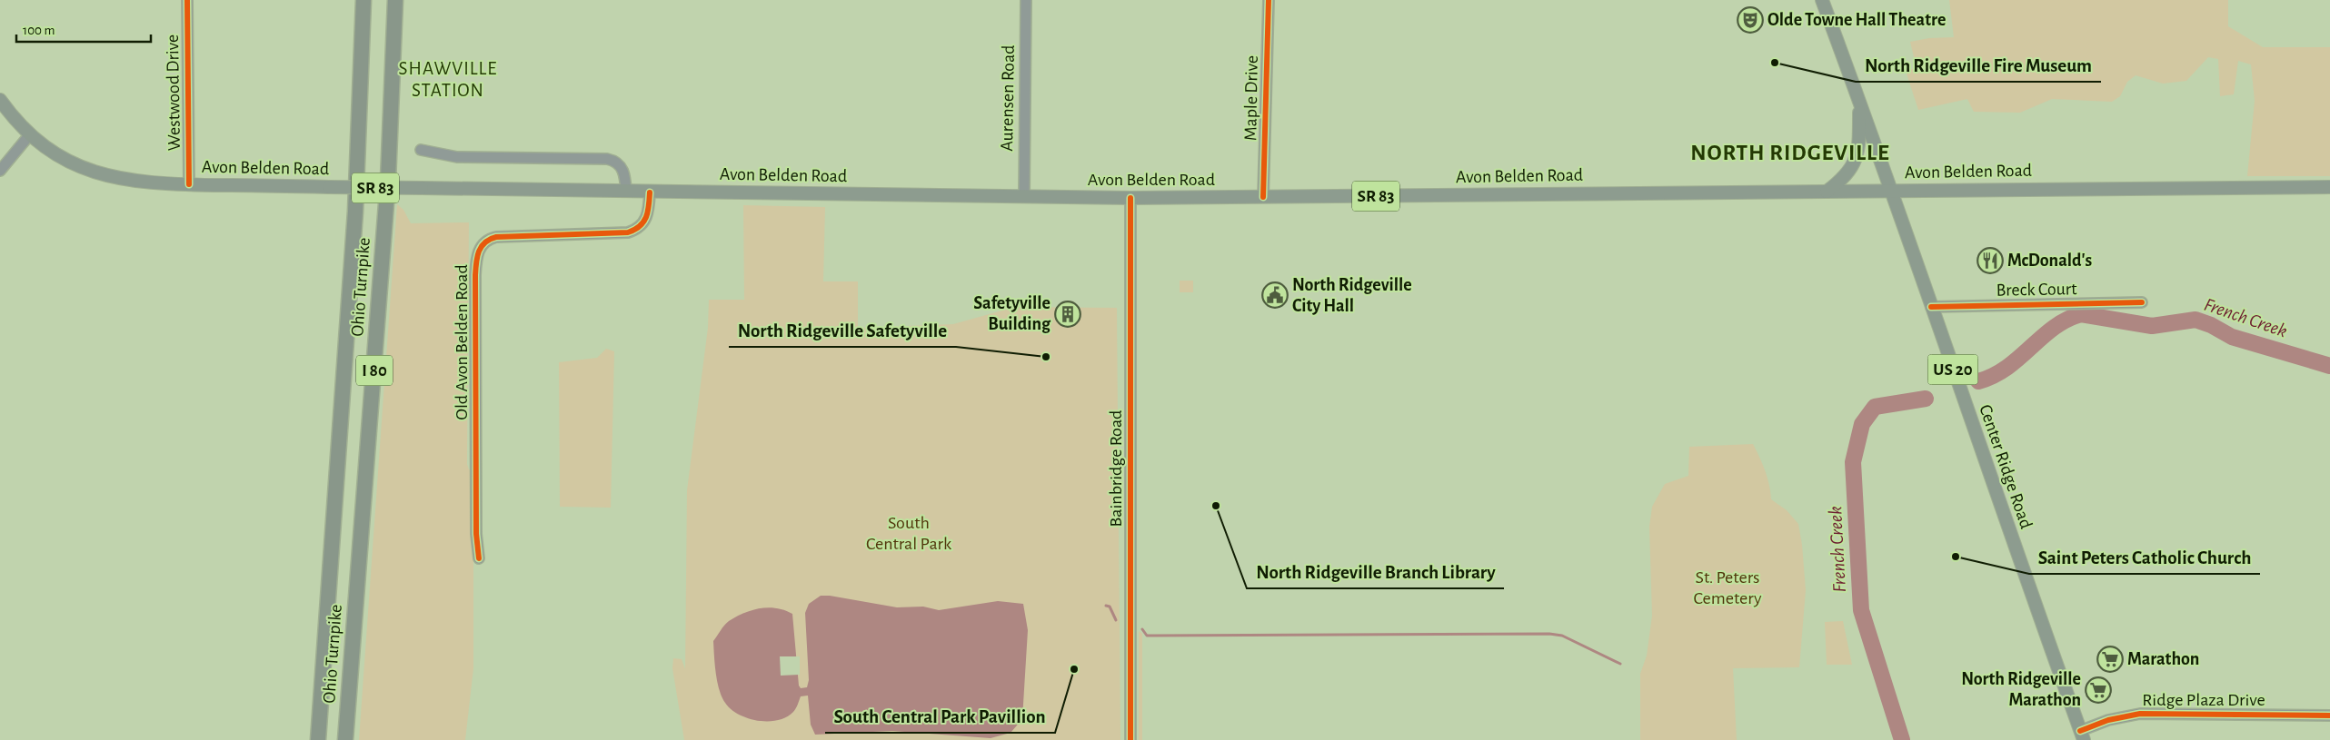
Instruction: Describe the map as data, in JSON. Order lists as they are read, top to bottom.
{
  "streets": {
    "highway": ["Ohio Turnpike", "I 80"],
    "main road": [
      "Avon Belden Road",
      "SR 83",
      "US 20",
      "Center Ridge Road"
    ],
    "street": [
      "Westwood Drive",
      "Aurensen Road",
      "Maple Drive",
      "Breck Court",
      "Old Avon Belden Road",
      "Bainbridge Road",
      "Ridge Plaza Drive"
    ]
  },
  "crossings": [
    ["Westwood Drive", "Avon Belden Road"],
    ["Aurensen Road", "Avon Belden Road"],
    ["Maple Drive", "Avon Belden Road"],
    ["Avon Belden Road", "Old Avon Belden Road"],
    ["Avon Belden Road", "Center Ridge Road"],
    ["Avon Belden Road", "Bainbridge Road"],
    ["Breck Court", "Center Ridge Road"],
    ["Center Ridge Road", "Ridge Plaza Drive"]
  ],
  "districts": ["SHAWVILLE STATION", "NORTH RIDGEVILLE"],
  "water": ["French Creek"],
  "parks": ["South Central Park", "St. Peters Cemetery"],
  "places": {
    "theatre": ["Olde Towne Hall Theatre"],
    "other": [
      "North Ridgeville Fire Museum",
      "North Ridgeville Safetyville",
      "North Ridgeville Branch Library",
      "Saint Peters Catholic Church",
      "South Central Park Pavillion"
    ],
    "restaurant": ["McDonald's"],
    "public building": ["North Ridgeville City Hall"],
    "building": ["Safetyville Building"],
    "supermarket": ["Marathon", "North Ridgeville Marathon"]
  },
  "scale_bar": "100 m"
}
